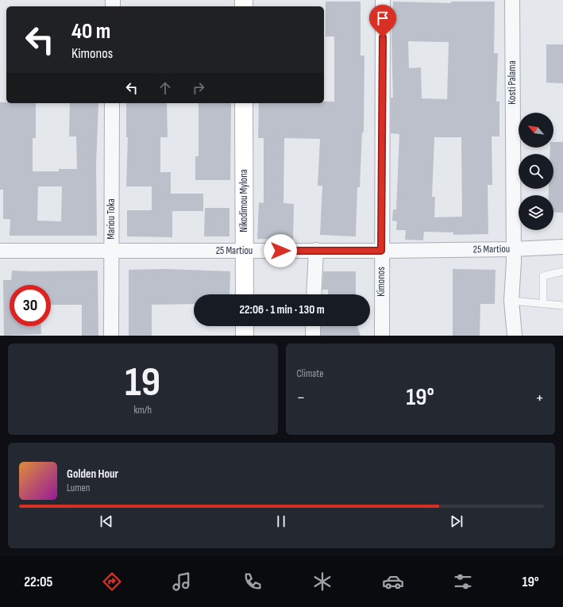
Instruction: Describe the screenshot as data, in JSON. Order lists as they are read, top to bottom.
{
  "streets": {
    "street": [
      "Kosti Palama",
      "Nikodimou Mylona",
      "Mariou Toka",
      "25 Martiou",
      "Kimonos"
    ]
  },
  "crossings": [
    ["Kosti Palama", "25 Martiou"],
    ["Nikodimou Mylona", "25 Martiou"],
    ["Mariou Toka", "25 Martiou"],
    ["25 Martiou", "Kimonos"]
  ],
  "north": "top left",
  "page": {
    "turn": ["40 m", "Kimonos"],
    "limit": "30",
    "trip": "22:06 · 1 min · 130 m",
    "tile": [
      ["19", "km/h"],
      "Climate"
    ],
    "heat": ["−", "19°", "+"],
    "song": ["Golden Hour", "Lumen"],
    "tabs": ["22:05", "19°"]
  }
}
